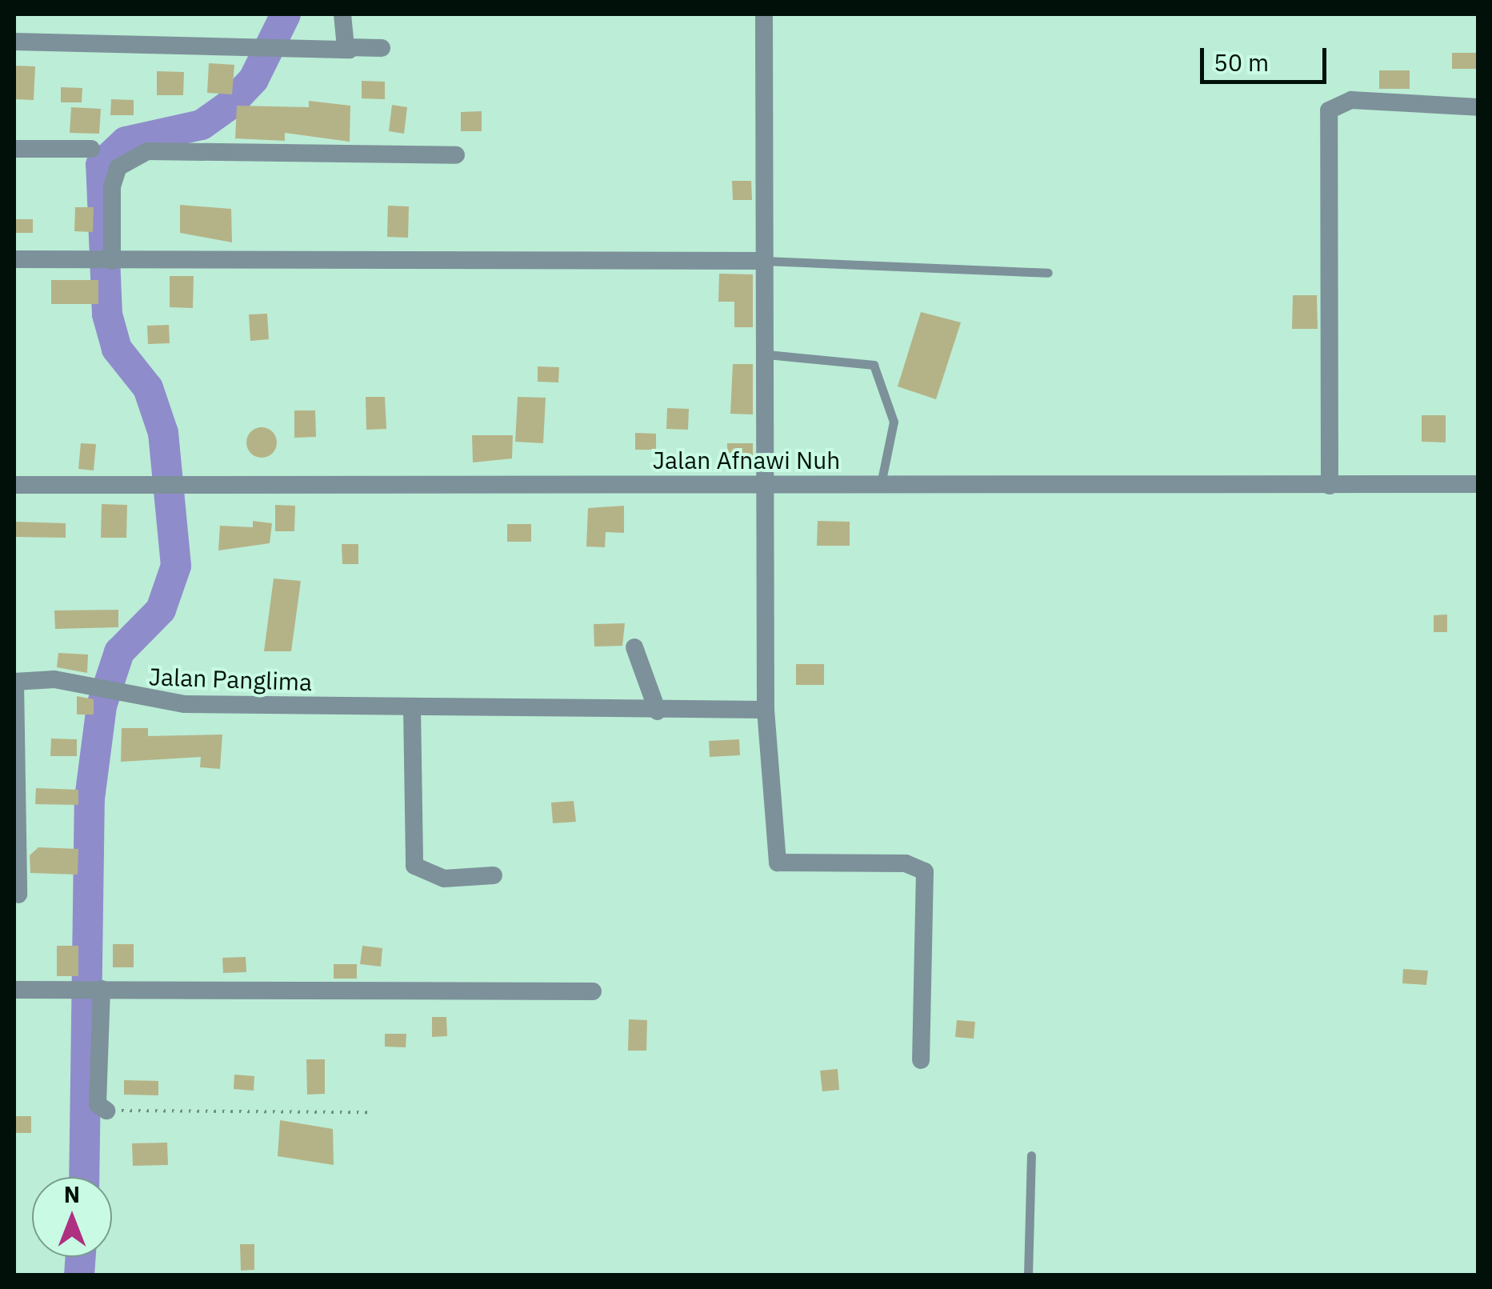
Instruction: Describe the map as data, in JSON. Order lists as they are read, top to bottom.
{
  "streets": {
    "street": ["Jalan Afnawi Nuh", "Jalan Panglima"]
  },
  "scale_bar": "50 m",
  "north": "top"
}
